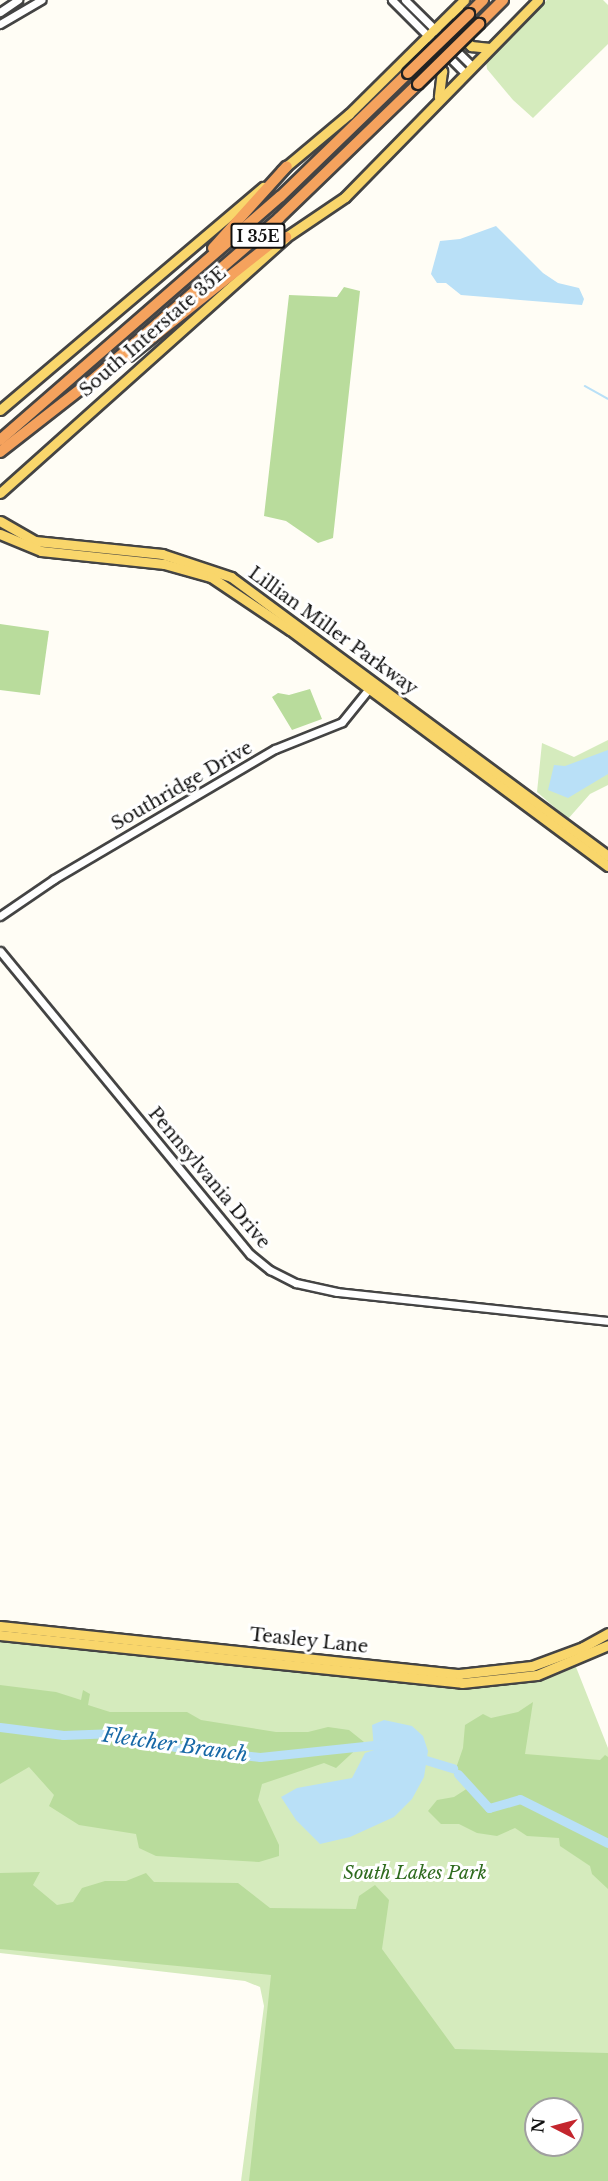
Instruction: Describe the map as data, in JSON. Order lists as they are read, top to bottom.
{
  "streets": {
    "highway": ["I 35E"],
    "main road": ["South Interstate 35E", "Lillian Miller Parkway", "Teasley Lane"],
    "street": ["Southridge Drive", "Pennsylvania Drive"]
  },
  "crossings": [
    ["Lillian Miller Parkway", "Southridge Drive"]
  ],
  "water": ["Fletcher Branch"],
  "parks": ["South Lakes Park"],
  "north": "left"
}
